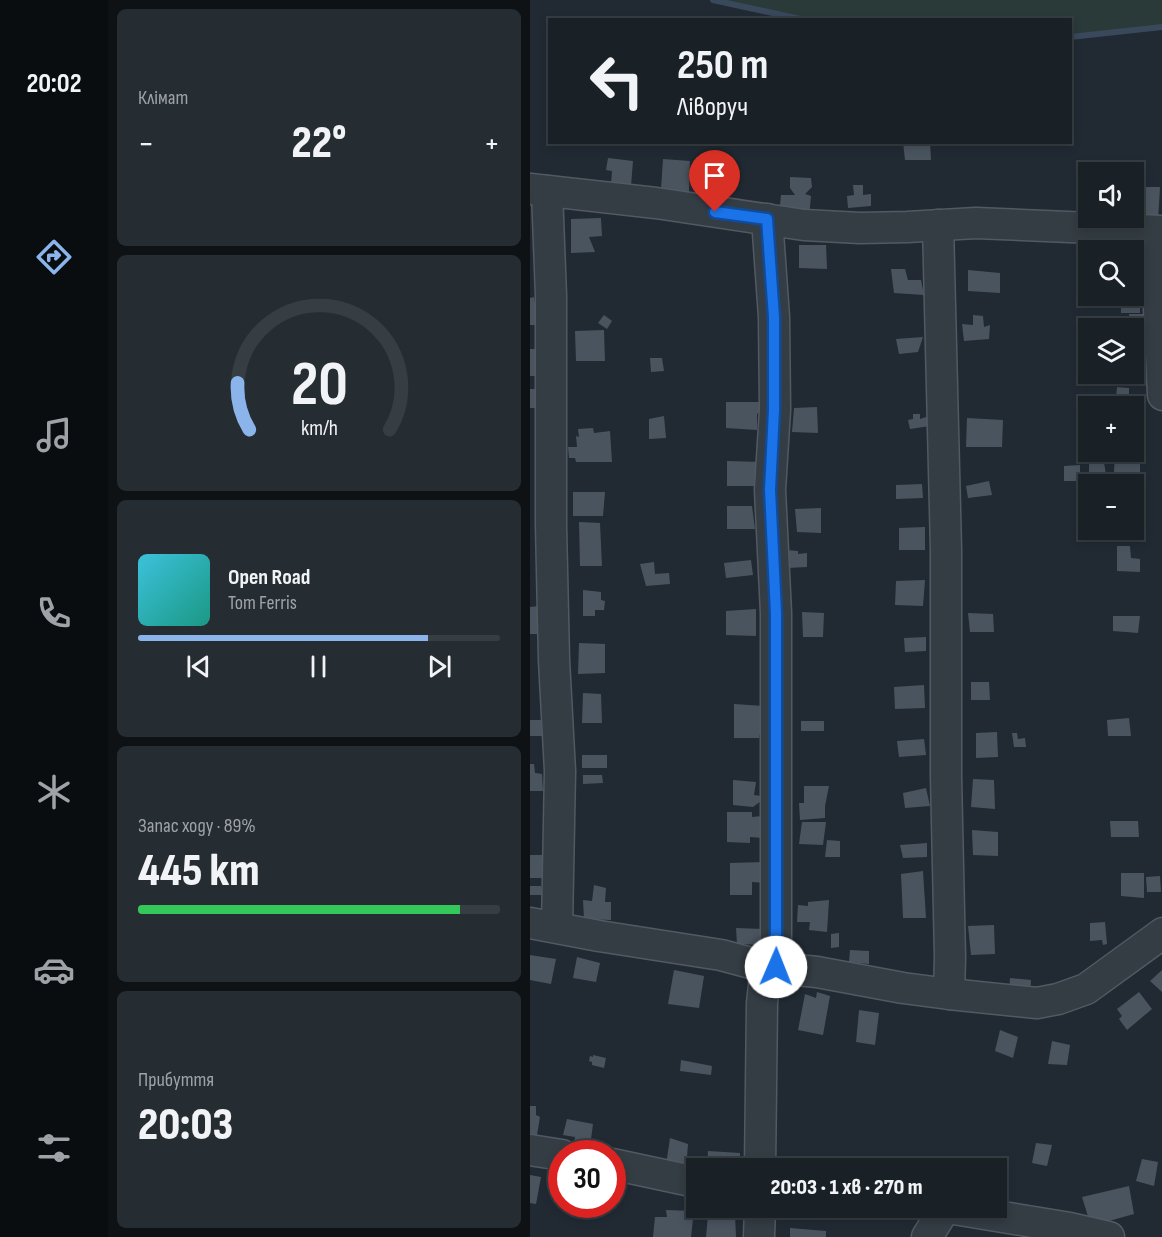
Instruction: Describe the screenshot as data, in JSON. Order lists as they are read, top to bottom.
{
  "page": {
    "tabs": "20:02",
    "tile": [
      "Клімат",
      ["Запас ходу · 89%", "445 km"],
      ["Прибуття", "20:03"]
    ],
    "turn": ["250 m", "Ліворуч"],
    "heat": ["−", "22°", "+"],
    "map_buttons": ["+", "−"],
    "song": ["Open Road", "Tom Ferris"],
    "limit": "30",
    "trip": "20:03 · 1 хв · 270 m",
    "gauge": ["20", "km/h"]
  }
}
